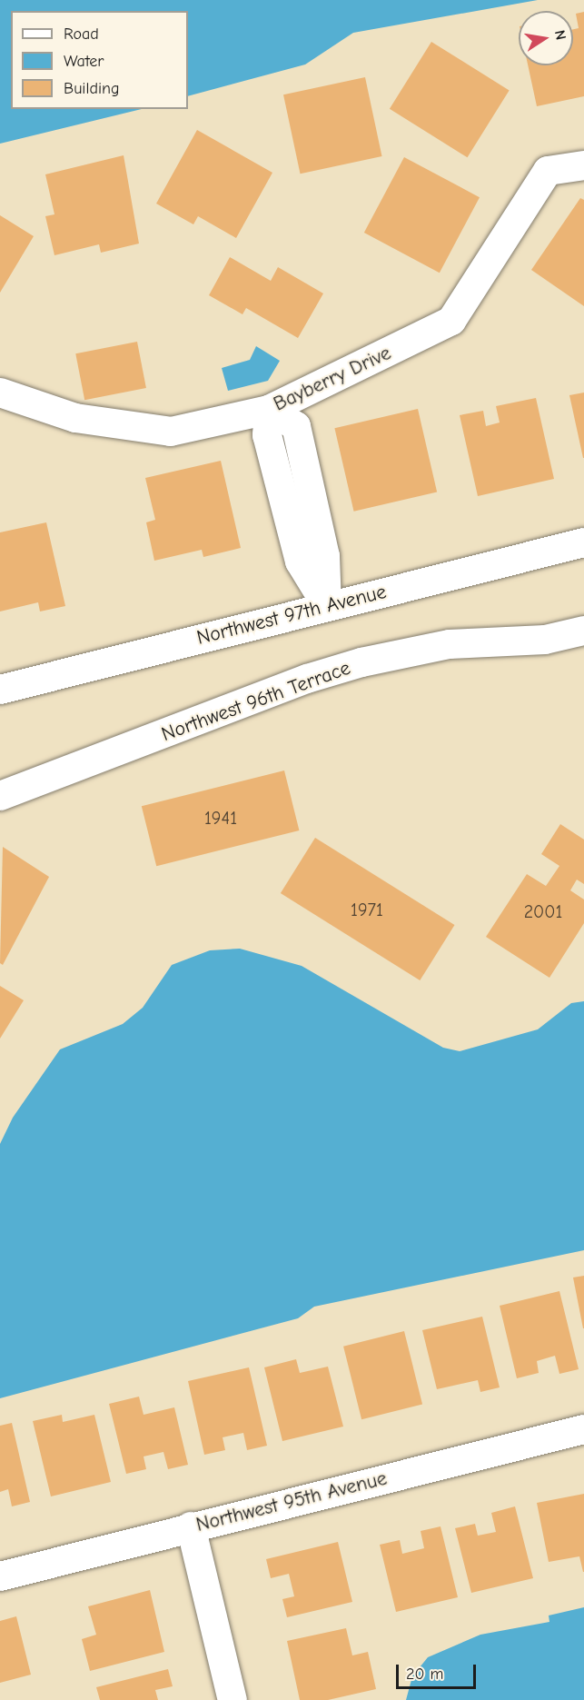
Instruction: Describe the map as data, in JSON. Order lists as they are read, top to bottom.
{
  "streets": {
    "street": [
      "Bayberry Drive",
      "Northwest 97th Avenue",
      "Northwest 96th Terrace",
      "Northwest 95th Avenue"
    ]
  },
  "house_numbers": ["1941", "1971", "2001"],
  "legend": ["Road", "Water", "Building"],
  "scale_bar": "20 m",
  "north": "right"
}
